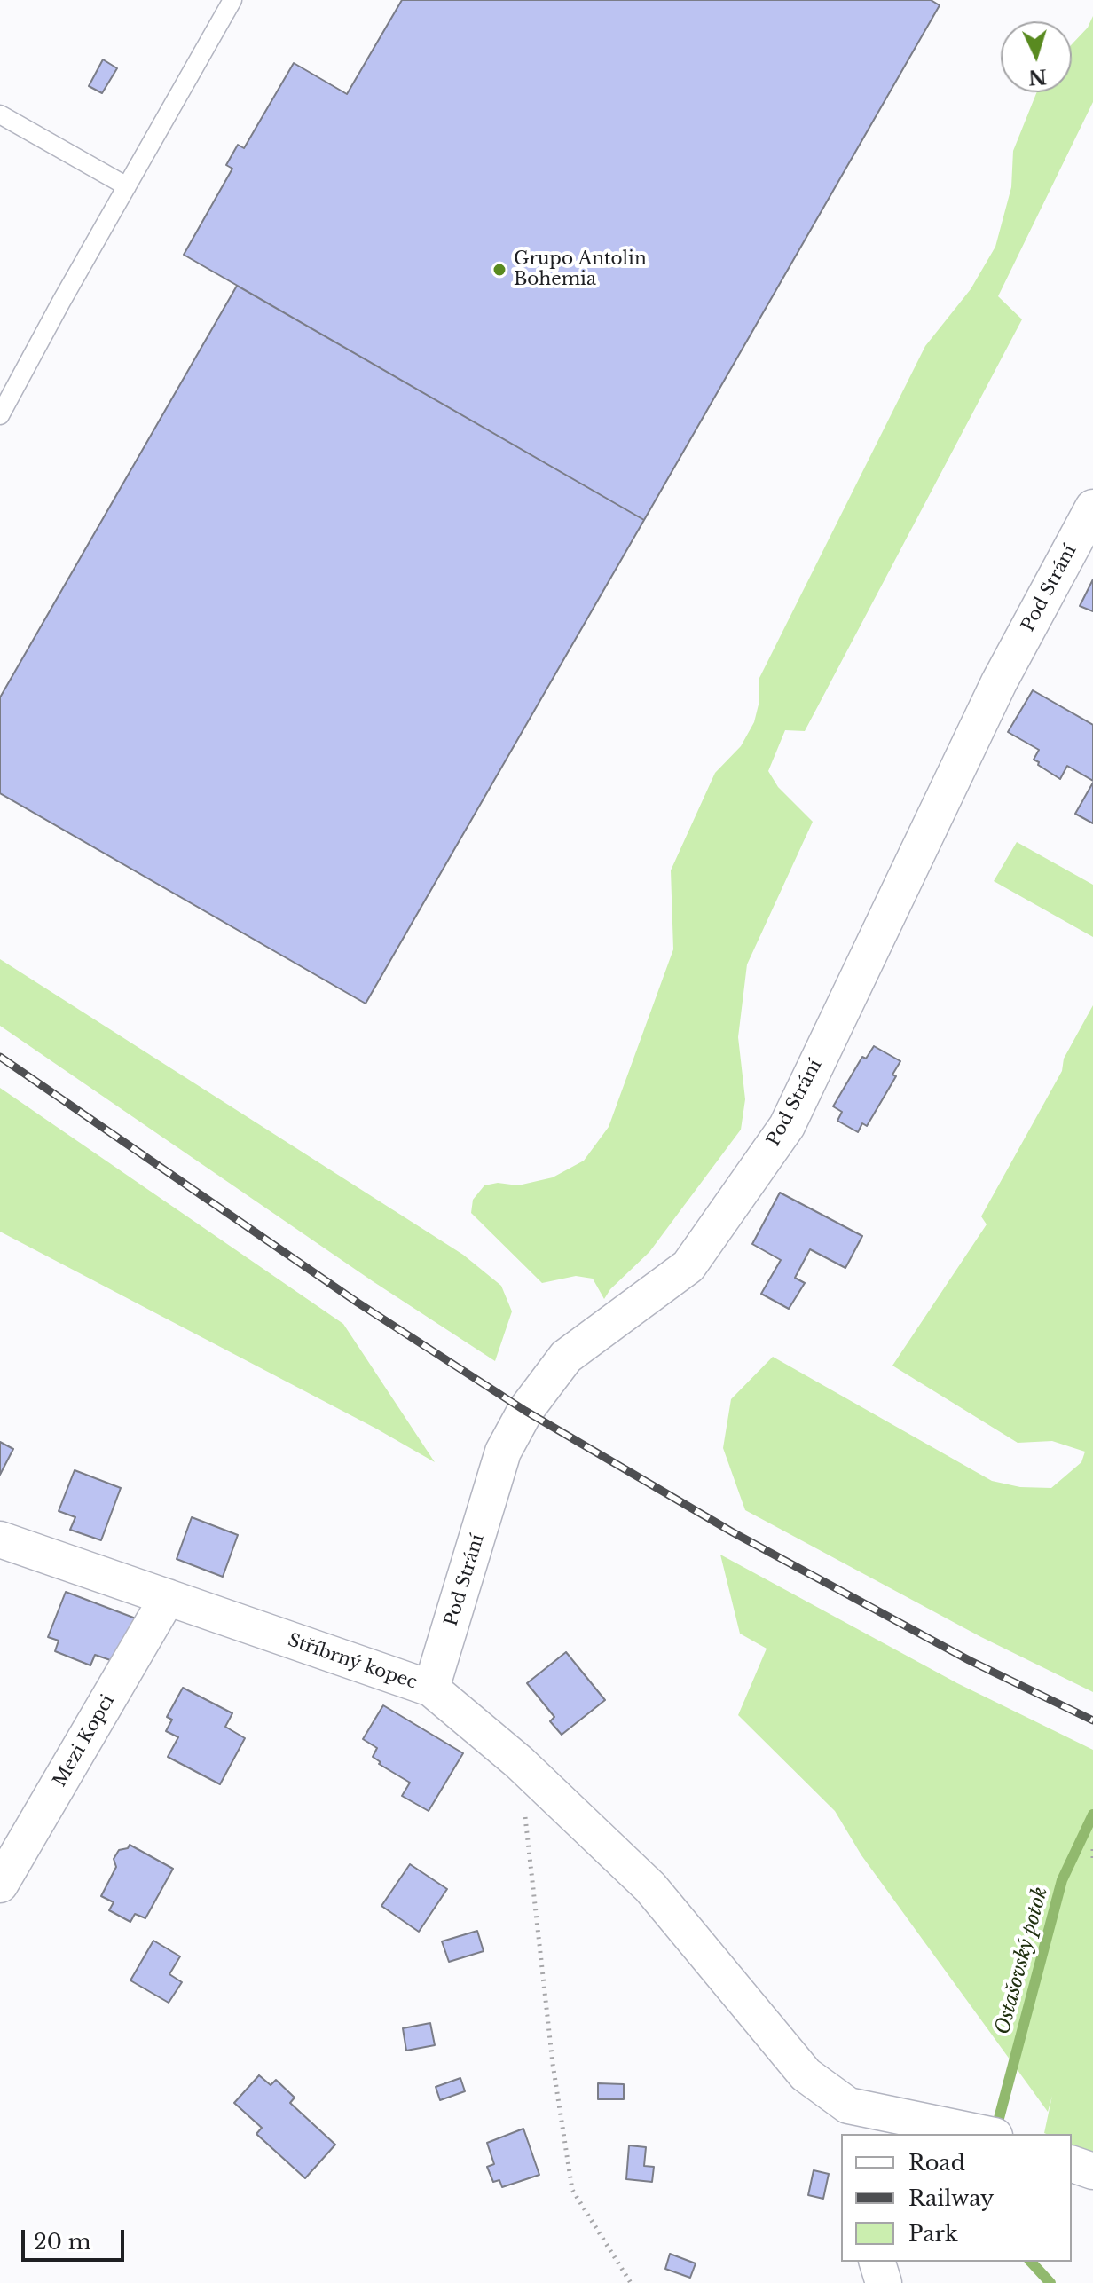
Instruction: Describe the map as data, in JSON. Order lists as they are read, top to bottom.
{
  "streets": {
    "street": ["Pod Strání", "Stříbrný kopec", "Mezi Kopci"]
  },
  "crossings": [
    ["Pod Strání", "Stříbrný kopec"],
    ["Stříbrný kopec", "Mezi Kopci"]
  ],
  "water": ["Ostašovský potok"],
  "places": ["Grupo Antolin Bohemia"],
  "legend": ["Road", "Railway", "Park"],
  "scale_bar": "20 m",
  "north": "bottom"
}
